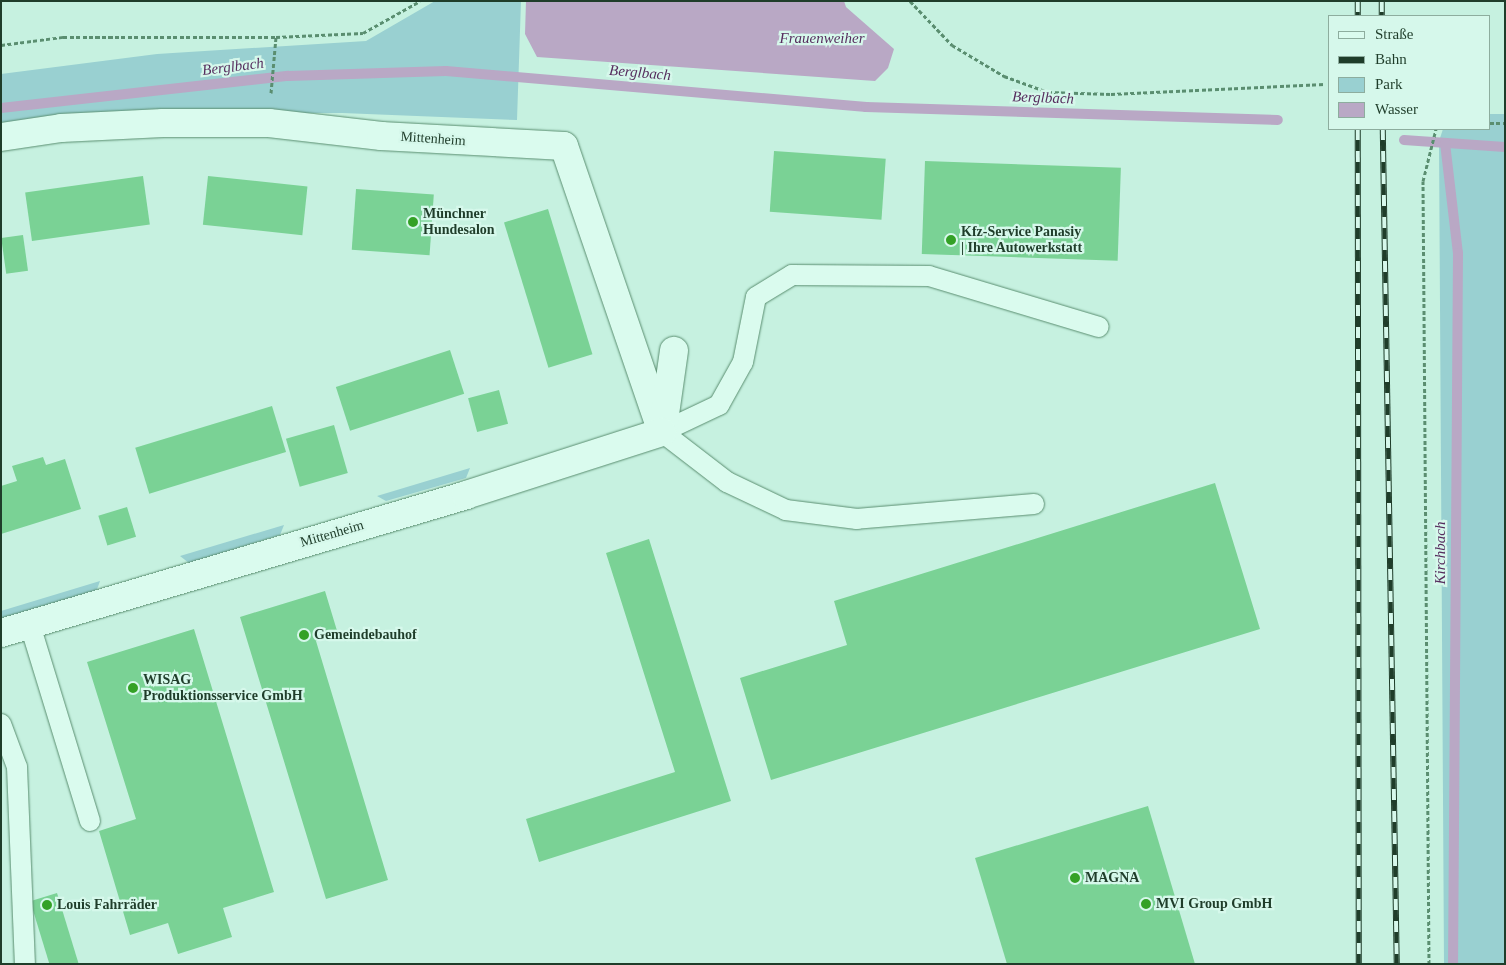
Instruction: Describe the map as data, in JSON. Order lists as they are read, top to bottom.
{
  "streets": {
    "street": ["Mittenheim"]
  },
  "water": ["Frauenweiher", "Berglbach", "Kirchbach"],
  "places": [
    "Münchner Hundesalon",
    "Kfz-Service Panasiy | Ihre Autowerkstatt",
    "Gemeindebauhof",
    "WISAG Produktionsservice GmbH",
    "MAGNA",
    "MVI Group GmbH",
    "Louis Fahrräder"
  ],
  "legend": [
    "Straße",
    "Bahn",
    "Park",
    "Wasser"
  ]
}
